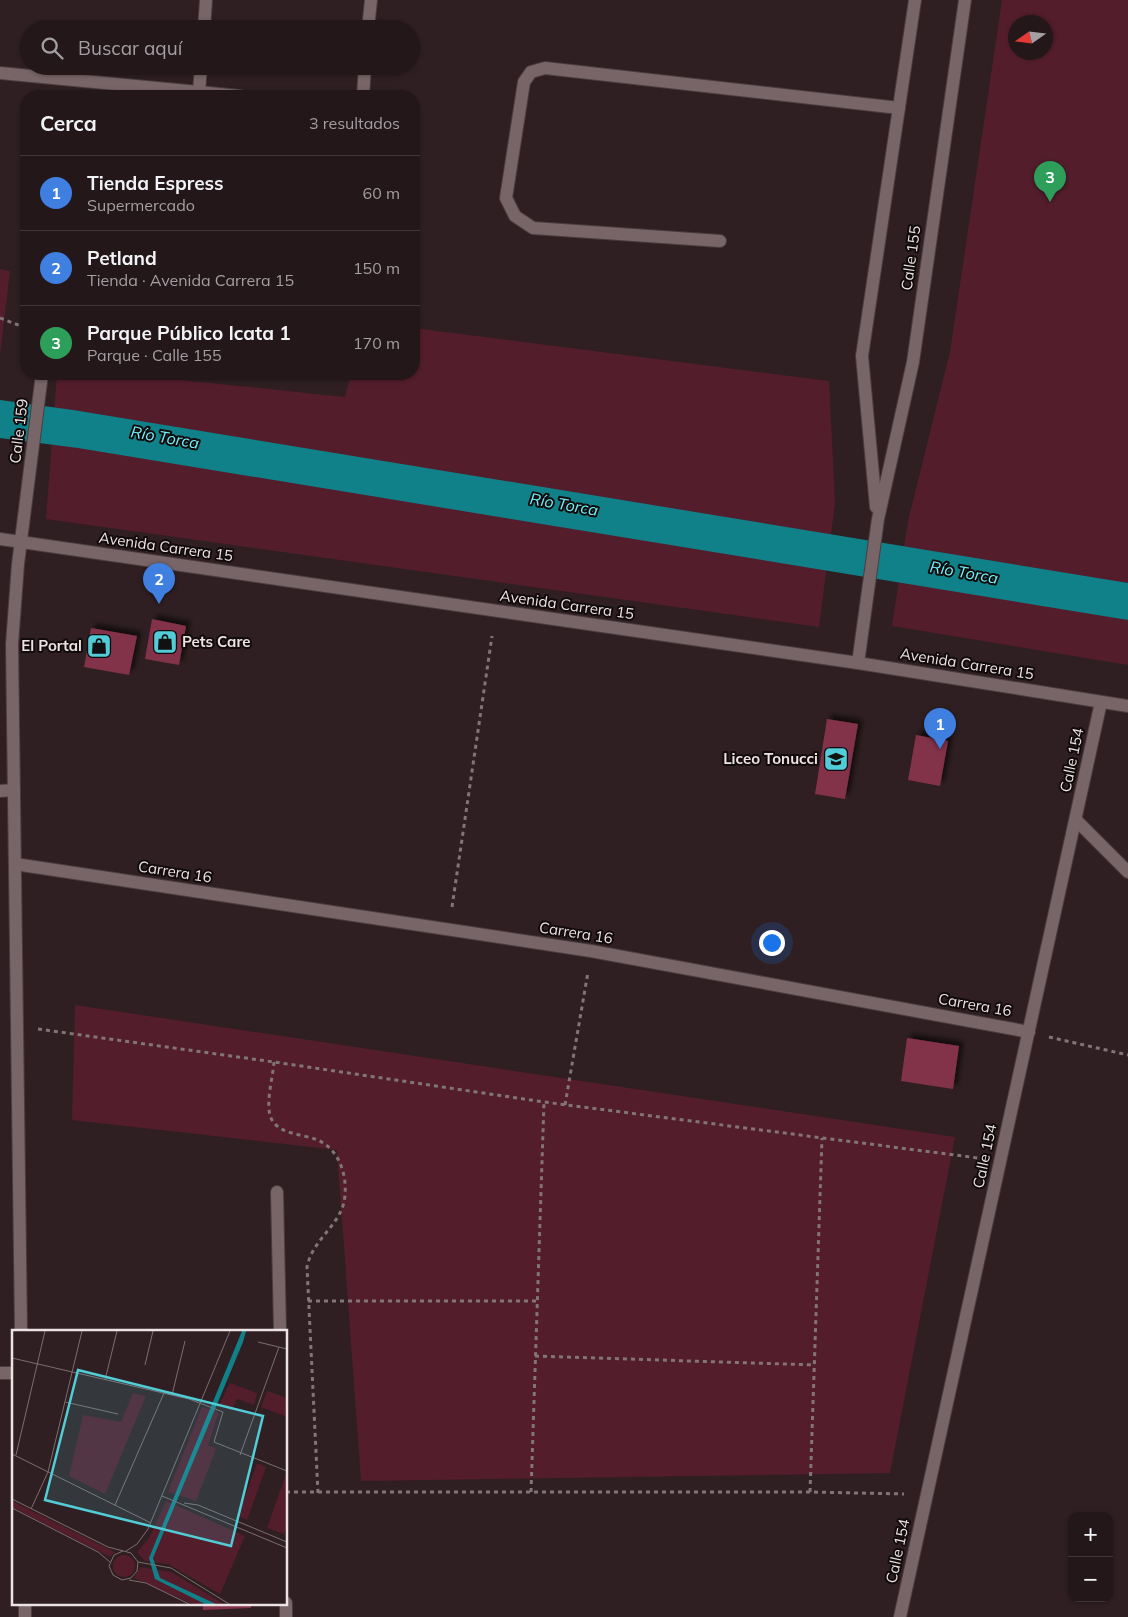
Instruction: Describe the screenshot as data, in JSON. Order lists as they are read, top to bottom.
{
  "streets": {
    "street": [
      "Calle 155",
      "Calle 159",
      "Avenida Carrera 15",
      "Calle 154",
      "Carrera 16"
    ]
  },
  "crossings": [
    ["Calle 155", "Avenida Carrera 15"],
    ["Calle 159", "Avenida Carrera 15"],
    ["Calle 159", "Carrera 16"],
    ["Avenida Carrera 15", "Calle 154"],
    ["Calle 154", "Carrera 16"]
  ],
  "water": ["Río Torca"],
  "places": {
    "shop": ["Pets Care", "El Portal"],
    "school or university": ["Liceo Tonucci"]
  },
  "north": "left",
  "page": {
    "search": "Buscar aquí",
    "heading": ["Cerca", "3 resultados"],
    "list": [
      {
        "mark": "1",
        "name": "Tienda Espress",
        "note": "Supermercado",
        "value": "60 m"
      },
      {
        "mark": "2",
        "name": "Petland",
        "note": "Tienda · Avenida Carrera 15",
        "value": "150 m"
      },
      {
        "mark": "3",
        "name": "Parque Público Icata 1",
        "note": "Parque · Calle 155",
        "value": "170 m"
      }
    ],
    "pins": ["3", "2", "1"],
    "map_buttons": ["+", "−"]
  }
}
